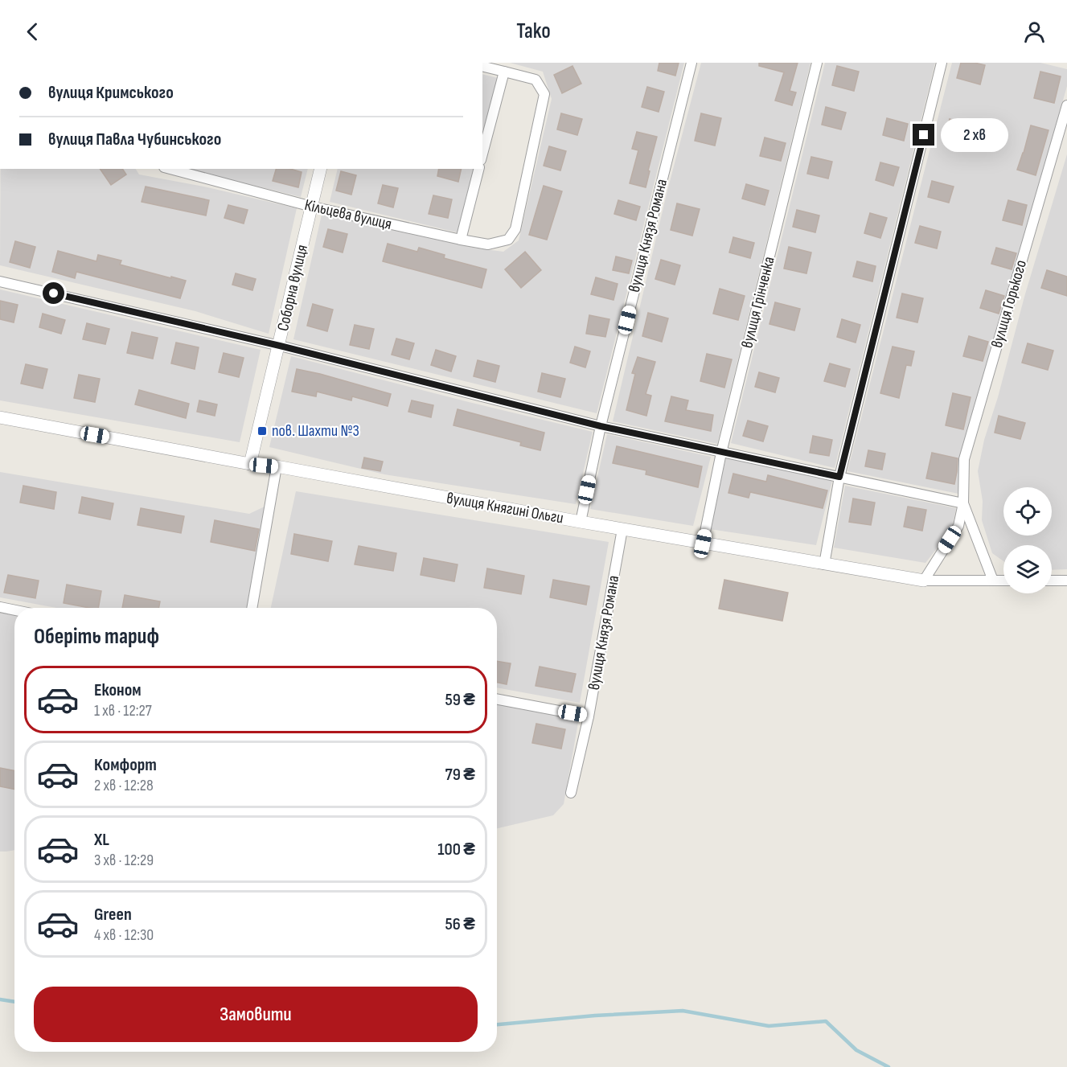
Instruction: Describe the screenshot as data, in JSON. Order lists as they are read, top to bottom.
{
  "streets": {
    "street": [
      "Кільцева вулиця",
      "вулиця Князя Романа",
      "Соборна вулиця",
      "вулиця Грінченка",
      "вулиця Горького",
      "вулиця Княгині Ольги"
    ]
  },
  "crossings": [
    ["Кільцева вулиця", "Соборна вулиця"],
    ["вулиця Князя Романа", "вулиця Княгині Ольги"],
    ["Соборна вулиця", "вулиця Княгині Ольги"],
    ["вулиця Грінченка", "вулиця Княгині Ольги"]
  ],
  "places": {
    "transit": ["пов. Шахти №3"]
  },
  "page": {
    "header": "Tako",
    "banner": ["вулиця Кримського", "вулиця Павла Чубинського"],
    "bubble": "2 хв",
    "heading": "Оберіть тариф",
    "list": [
      {
        "name": "Економ",
        "note": "1 хв · 12:27",
        "value": "59 ₴"
      },
      {
        "name": "Комфорт",
        "note": "2 хв · 12:28",
        "value": "79 ₴"
      },
      {
        "name": "XL",
        "note": "3 хв · 12:29",
        "value": "100 ₴"
      },
      {
        "name": "Green",
        "note": "4 хв · 12:30",
        "value": "56 ₴"
      }
    ],
    "buttons": "Замовити"
  }
}
